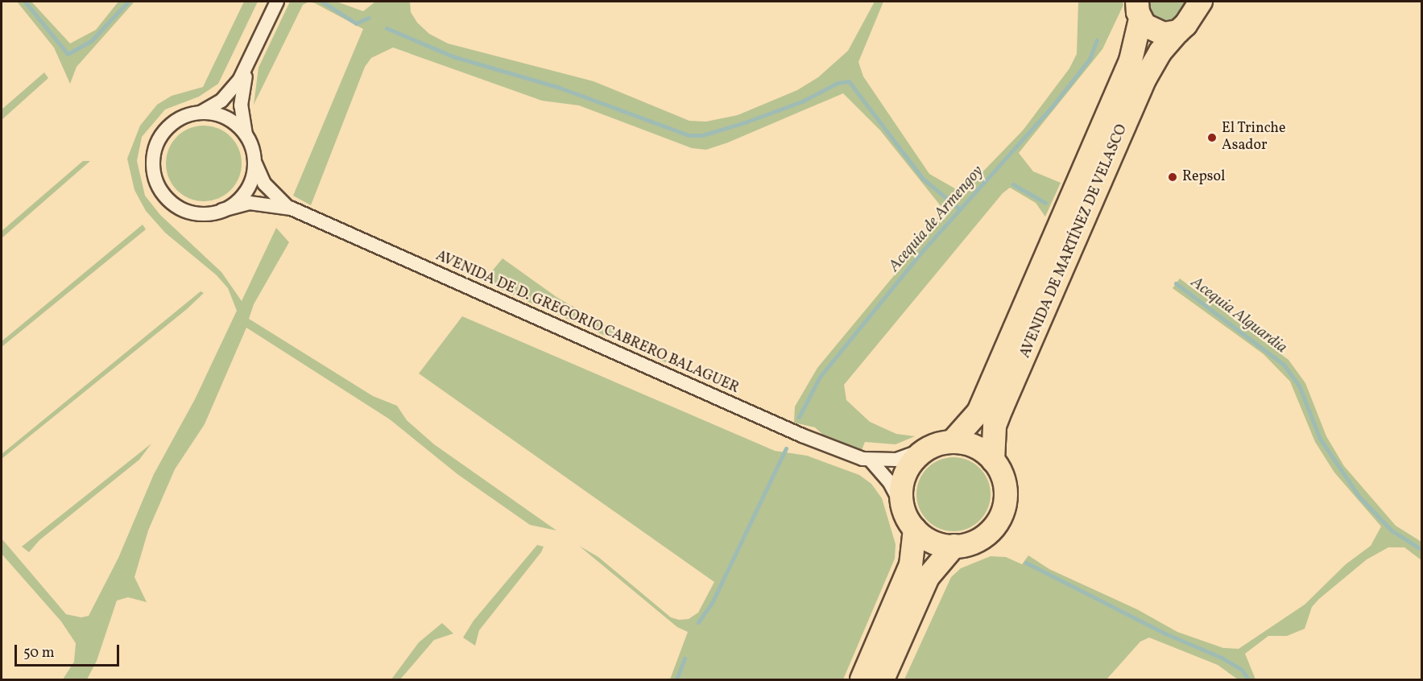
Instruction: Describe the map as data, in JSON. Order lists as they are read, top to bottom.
{
  "streets": {
    "highway": ["AVENIDA DE MARTÍNEZ DE VELASCO"],
    "street": ["AVENIDA DE D. GREGORIO CABRERO BALAGUER"]
  },
  "crossings": [
    ["AVENIDA DE MARTÍNEZ DE VELASCO", "AVENIDA DE D. GREGORIO CABRERO BALAGUER"]
  ],
  "water": ["Acequia de Armengoy", "Acequia Alguardia"],
  "places": ["El Trinche Asador", "Repsol"],
  "scale_bar": "50 m"
}
